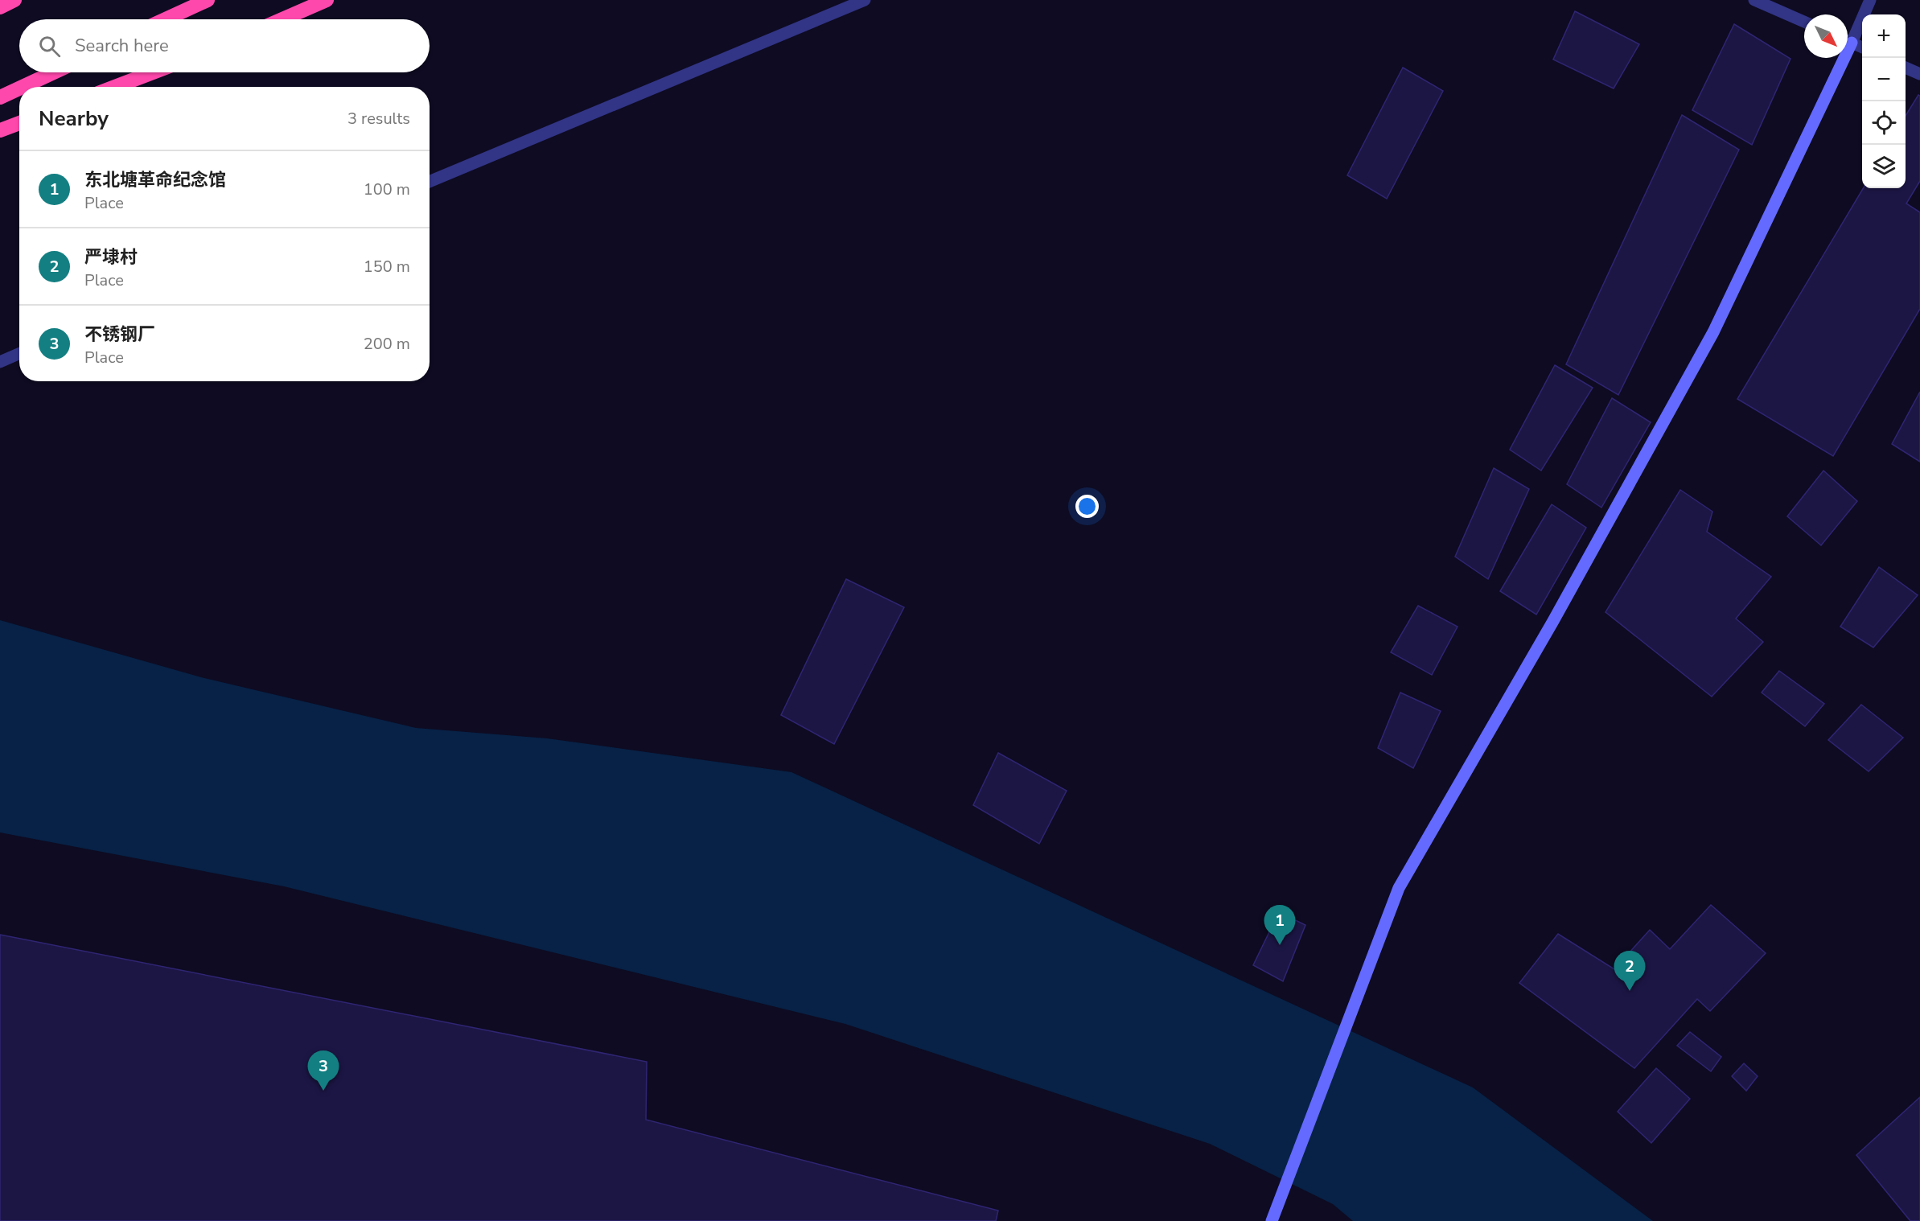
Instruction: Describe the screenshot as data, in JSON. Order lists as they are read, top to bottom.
{
  "north": "bottom right",
  "page": {
    "map_buttons": ["+", "−"],
    "search": "Search here",
    "heading": ["Nearby", "3 results"],
    "list": [
      {
        "mark": "1",
        "name": "东北塘革命纪念馆",
        "note": "Place",
        "value": "100 m"
      },
      {
        "mark": "2",
        "name": "严埭村",
        "note": "Place",
        "value": "150 m"
      },
      {
        "mark": "3",
        "name": "不锈钢厂",
        "note": "Place",
        "value": "200 m"
      }
    ],
    "pins": ["1", "2", "3"]
  }
}
